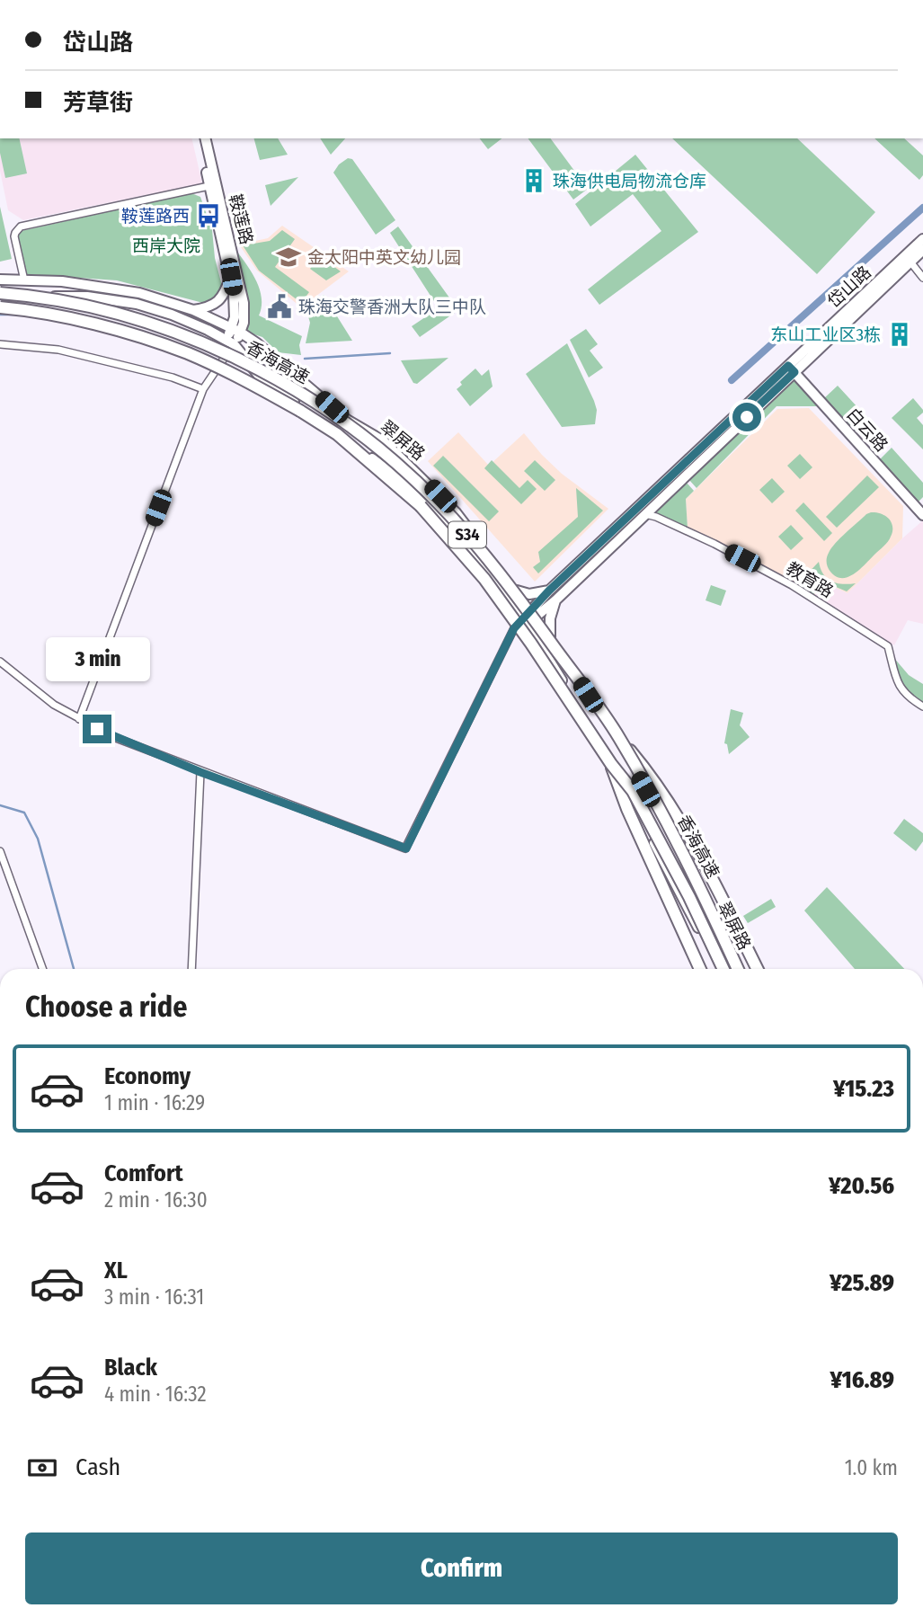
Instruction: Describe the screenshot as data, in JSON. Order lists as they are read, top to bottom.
{
  "streets": {
    "highway": ["香海高速", "S34"],
    "main road": [
      "鞍莲路",
      "岱山路",
      "白云路",
      "翠屏路"
    ],
    "street": ["教育路"]
  },
  "crossings": [
    ["鞍莲路", "翠屏路"],
    ["岱山路", "白云路"],
    ["岱山路", "翠屏路"],
    ["岱山路", "教育路"],
    ["香海高速", "翠屏路"]
  ],
  "parks": ["西岸大院"],
  "places": {
    "building": ["珠海供电局物流仓库", "东山工业区3栋"],
    "bus stop": ["鞍莲路西"],
    "school or university": ["金太阳中英文幼儿园"],
    "public building": ["珠海交警香洲大队三中队"]
  },
  "page": {
    "banner": ["岱山路", "芳草街"],
    "bubble": "3 min",
    "heading": "Choose a ride",
    "list": [
      {
        "name": "Economy",
        "note": "1 min · 16:29",
        "value": "¥15.23"
      },
      {
        "name": "Comfort",
        "note": "2 min · 16:30",
        "value": "¥20.56"
      },
      {
        "name": "XL",
        "note": "3 min · 16:31",
        "value": "¥25.89"
      },
      {
        "name": "Black",
        "note": "4 min · 16:32",
        "value": "¥16.89"
      }
    ],
    "pay": ["Cash", "1.0 km"],
    "buttons": "Confirm"
  }
}
